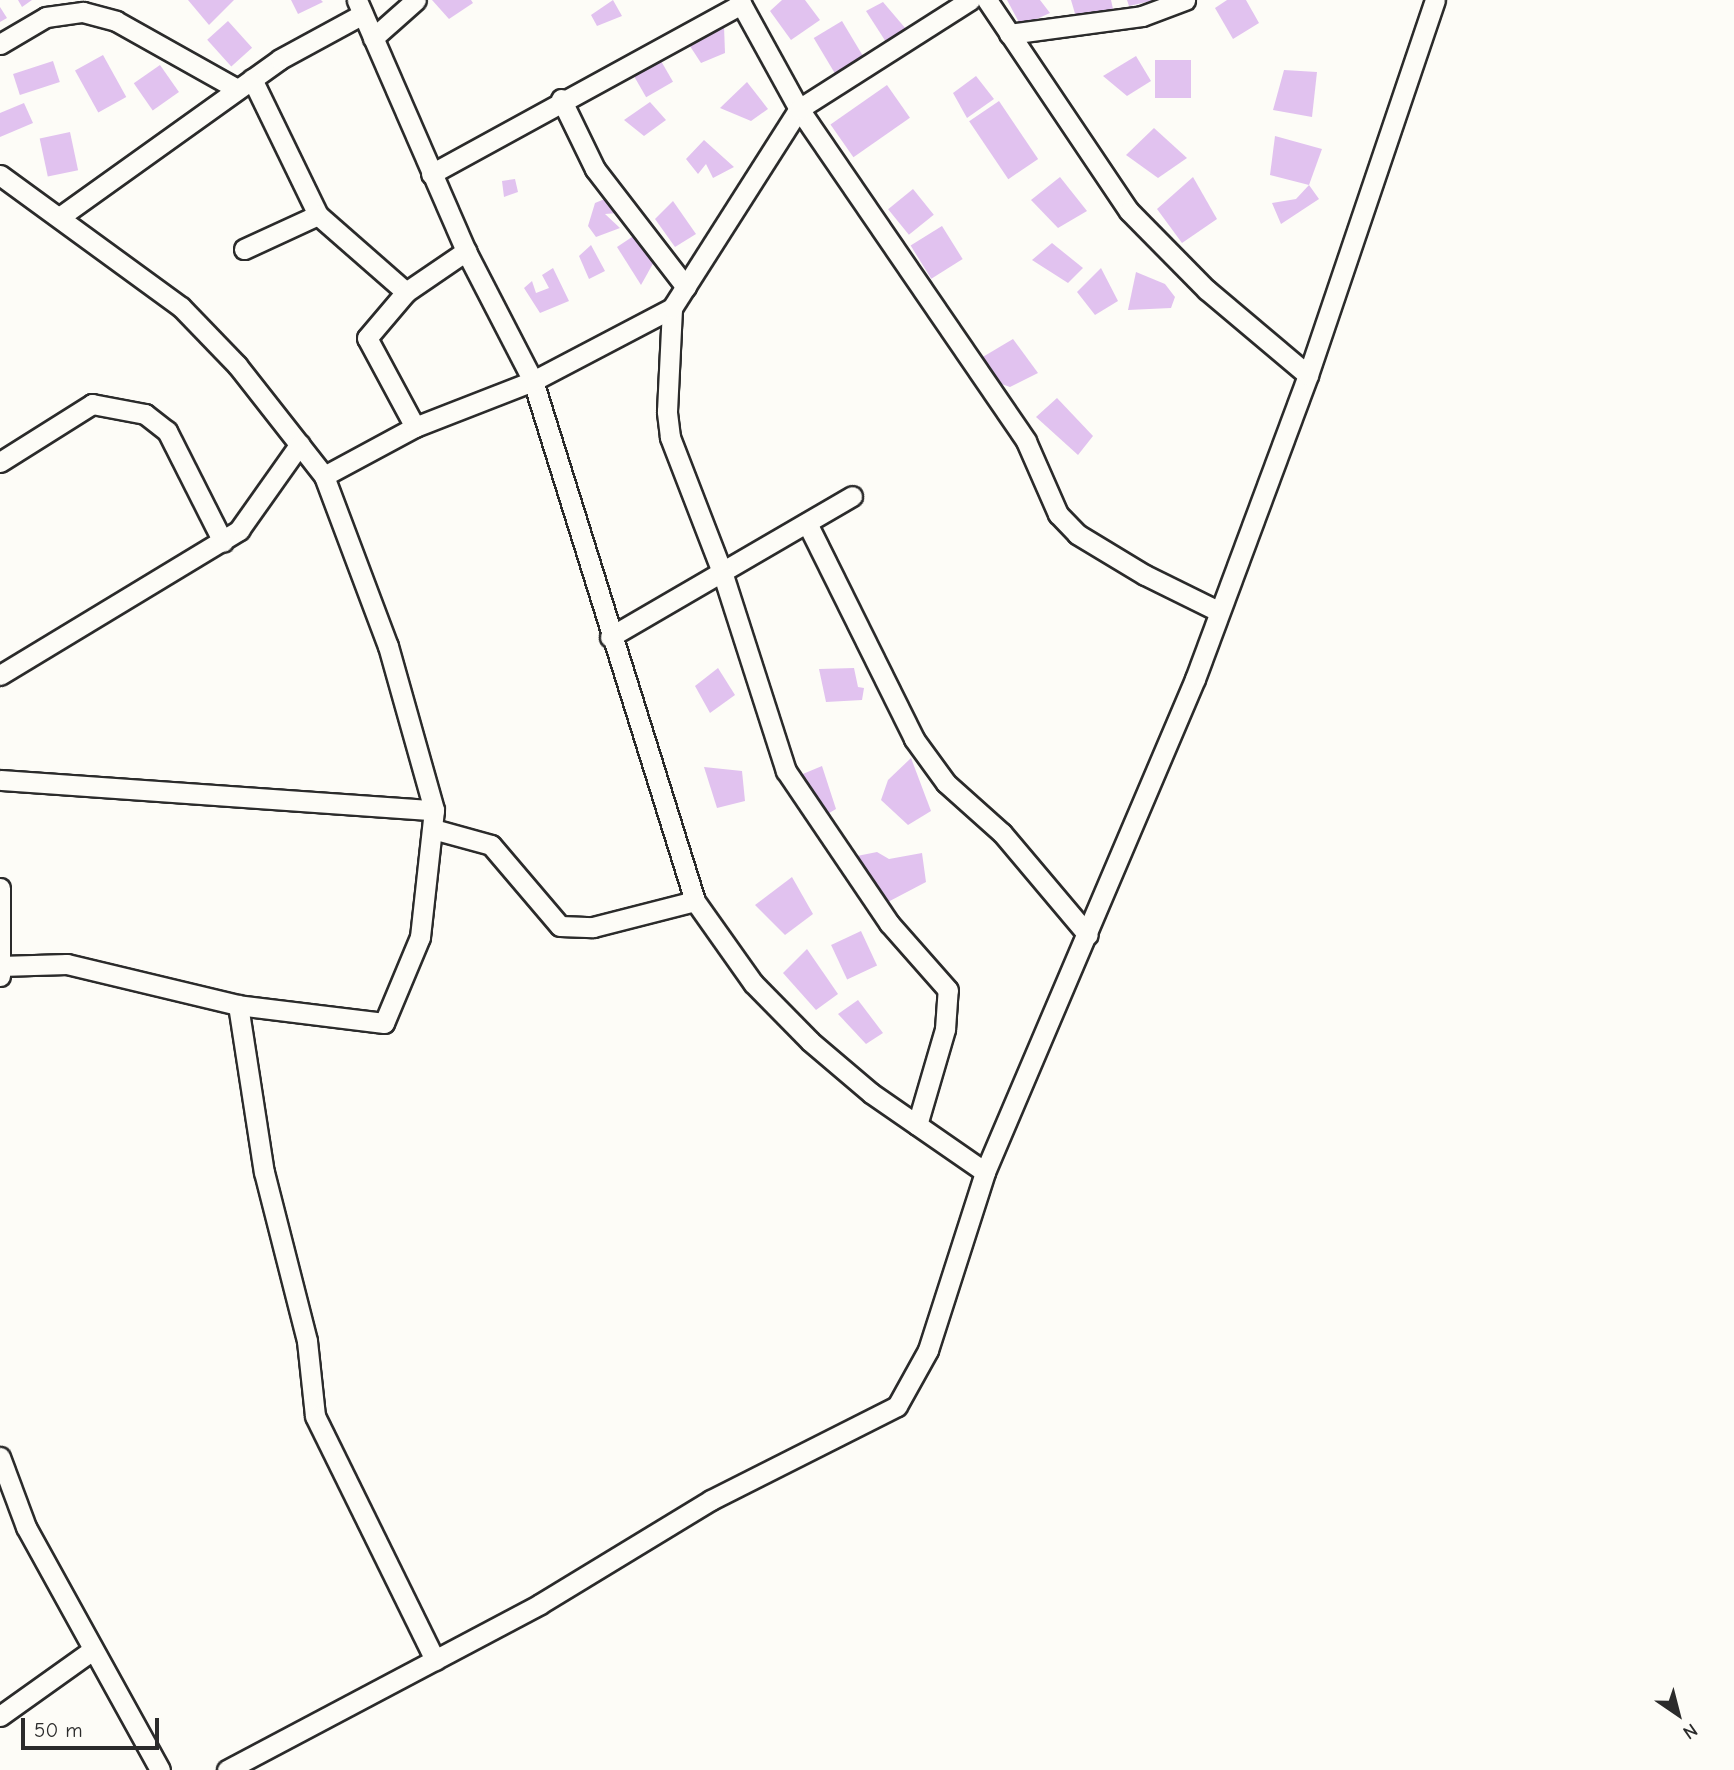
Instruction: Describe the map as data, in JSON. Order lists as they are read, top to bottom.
{
  "scale_bar": "50 m",
  "north": "bottom right"
}
